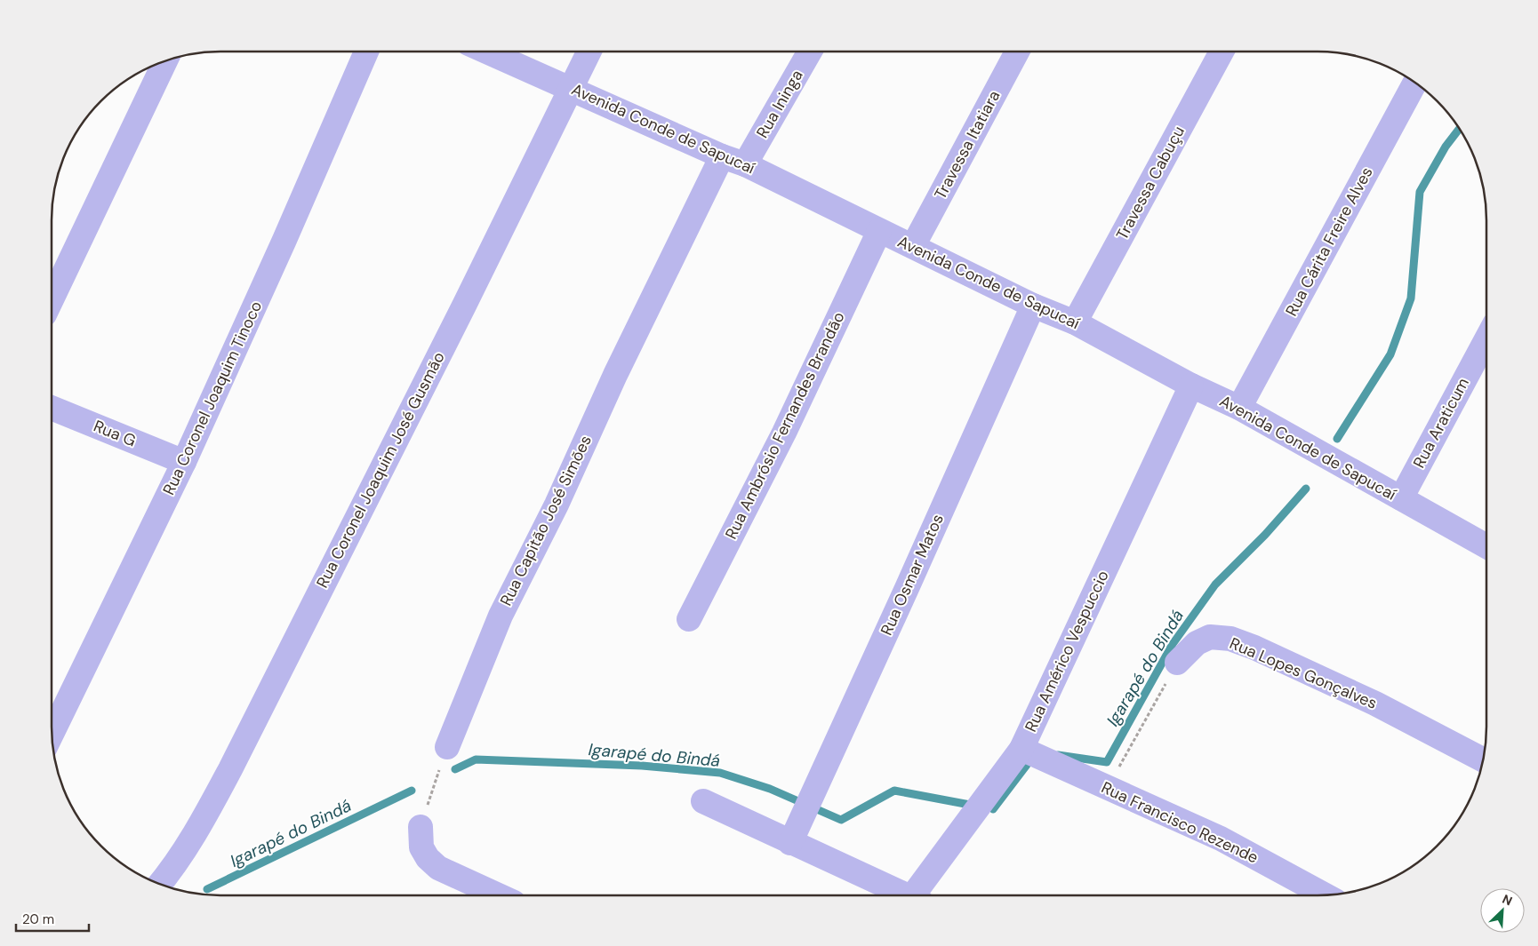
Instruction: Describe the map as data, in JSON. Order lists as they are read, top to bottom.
{
  "streets": {
    "street": [
      "Rua Ininga",
      "Avenida Conde de Sapucaí",
      "Travessa Itatiara",
      "Travessa Cabuçu",
      "Rua Cárita Freire Alves",
      "Rua Coronel Joaquim Tinoco",
      "Rua Araticum",
      "Rua Ambrósio Fernandes Brandão",
      "Rua G",
      "Rua Coronel Joaquim José Gusmão",
      "Rua Capitão José Simões",
      "Rua Osmar Matos",
      "Rua Américo Vespuccio",
      "Rua Lopes Gonçalves",
      "Rua Francisco Rezende"
    ]
  },
  "crossings": [
    ["Rua Ininga", "Avenida Conde de Sapucaí"],
    ["Avenida Conde de Sapucaí", "Travessa Itatiara"],
    ["Avenida Conde de Sapucaí", "Travessa Cabuçu"],
    ["Avenida Conde de Sapucaí", "Rua Cárita Freire Alves"],
    ["Avenida Conde de Sapucaí", "Rua Araticum"],
    ["Avenida Conde de Sapucaí", "Rua Ambrósio Fernandes Brandão"],
    ["Avenida Conde de Sapucaí", "Rua Coronel Joaquim José Gusmão"],
    ["Avenida Conde de Sapucaí", "Rua Capitão José Simões"],
    ["Avenida Conde de Sapucaí", "Rua Osmar Matos"],
    ["Avenida Conde de Sapucaí", "Rua Américo Vespuccio"],
    ["Rua Coronel Joaquim Tinoco", "Rua G"],
    ["Rua Américo Vespuccio", "Rua Francisco Rezende"]
  ],
  "water": ["Igarapé do Bindá"],
  "scale_bar": "20 m",
  "north": "top right"
}
